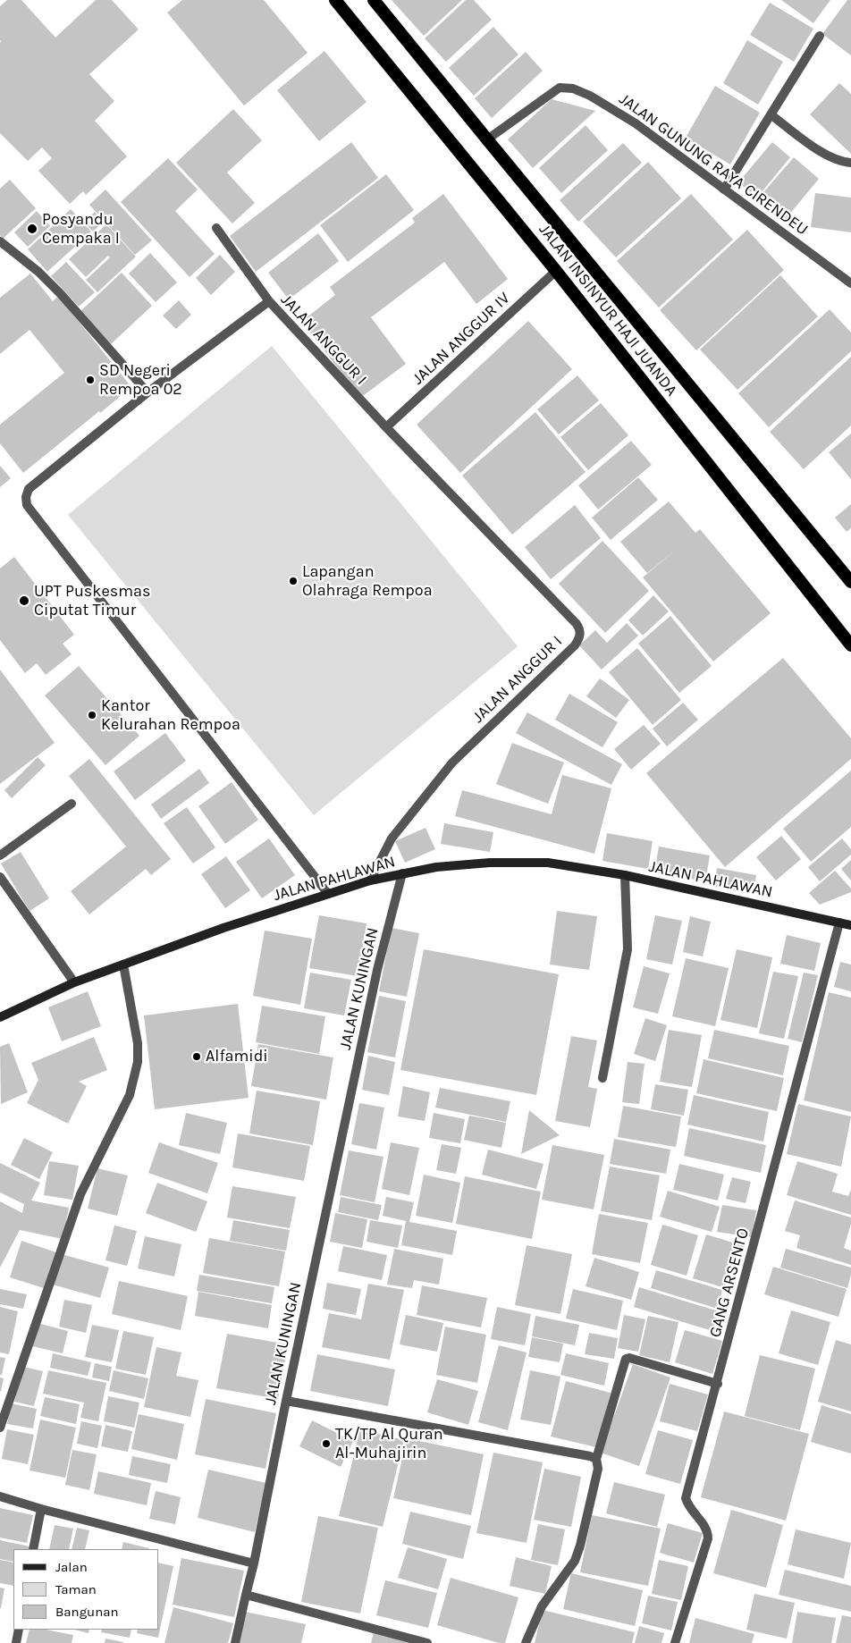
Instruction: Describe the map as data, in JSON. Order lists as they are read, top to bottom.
{
  "streets": {
    "highway": ["JALAN INSINYUR HAJI JUANDA"],
    "main road": ["JALAN PAHLAWAN"],
    "street": [
      "JALAN GUNUNG RAYA CIRENDEU",
      "JALAN ANGGUR IV",
      "JALAN ANGGUR I",
      "JALAN KUNINGAN",
      "GANG ARSENTO"
    ]
  },
  "crossings": [
    ["JALAN GUNUNG RAYA CIRENDEU", "JALAN INSINYUR HAJI JUANDA"],
    ["JALAN INSINYUR HAJI JUANDA", "JALAN ANGGUR IV"],
    ["JALAN ANGGUR IV", "JALAN ANGGUR I"],
    ["JALAN ANGGUR I", "JALAN PAHLAWAN"],
    ["JALAN PAHLAWAN", "JALAN KUNINGAN"],
    ["JALAN PAHLAWAN", "GANG ARSENTO"]
  ],
  "places": [
    "Posyandu Cempaka I",
    "SD Negeri Rempoa 02",
    "Lapangan Olahraga Rempoa",
    "UPT Puskesmas Ciputat Timur",
    "Kantor Kelurahan Rempoa",
    "Alfamidi",
    "TK/TP Al Quran Al-Muhajirin"
  ],
  "legend": ["Jalan", "Taman", "Bangunan"]
}
